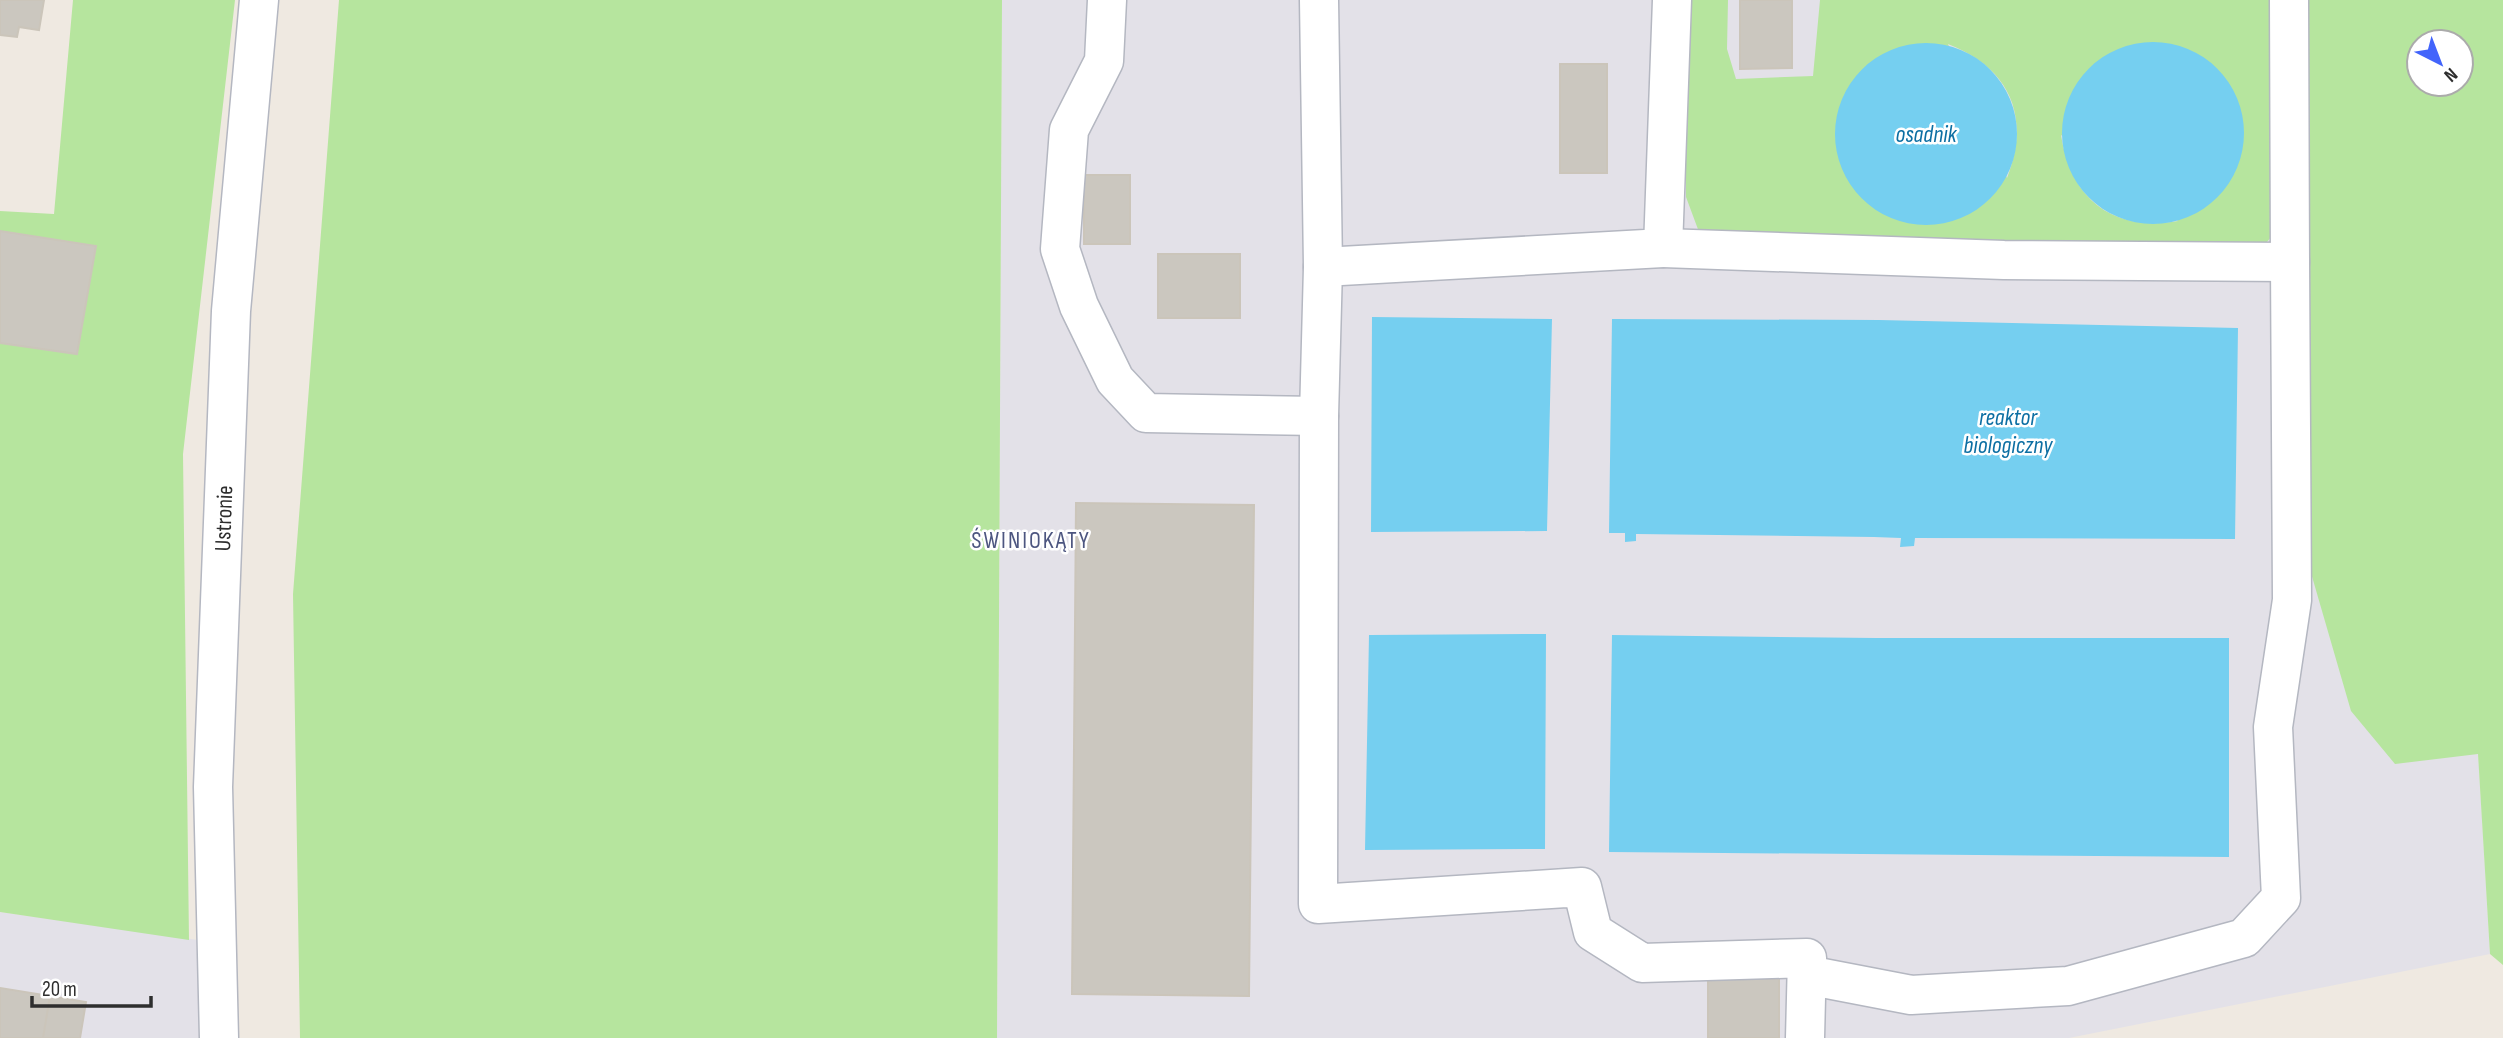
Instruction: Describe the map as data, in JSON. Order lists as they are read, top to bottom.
{
  "streets": {
    "street": ["Ustronie"]
  },
  "districts": ["ŚWINIOKĄTY"],
  "water": ["osadnik", "reaktor biologiczny"],
  "scale_bar": "20 m",
  "north": "bottom right"
}
